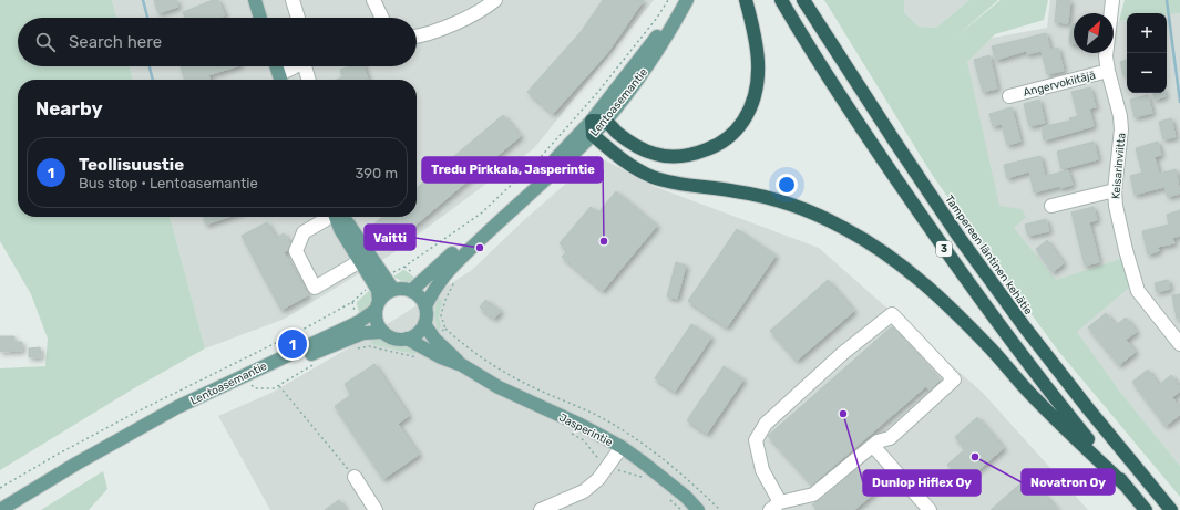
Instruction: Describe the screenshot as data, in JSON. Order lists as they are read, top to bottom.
{
  "streets": {
    "highway": ["3", "Tampereen läntinen kehätie"],
    "main road": ["Lentoasemantie", "Jasperintie"],
    "street": ["Angervokiitäjä", "Keisarinviitta"]
  },
  "crossings": [
    ["Angervokiitäjä", "Keisarinviitta"],
    ["Lentoasemantie", "Jasperintie"]
  ],
  "places": [
    "Tredu Pirkkala, Jasperintie",
    "Vaitti",
    "Dunlop Hiflex Oy",
    "Novatron Oy"
  ],
  "north": "top right",
  "page": {
    "map_buttons": ["+", "−"],
    "search": "Search here",
    "heading": "Nearby",
    "list": [
      {
        "mark": "1",
        "name": "Teollisuustie",
        "note": "Bus stop · Lentoasemantie",
        "value": "390 m"
      }
    ],
    "pins": "1"
  }
}
